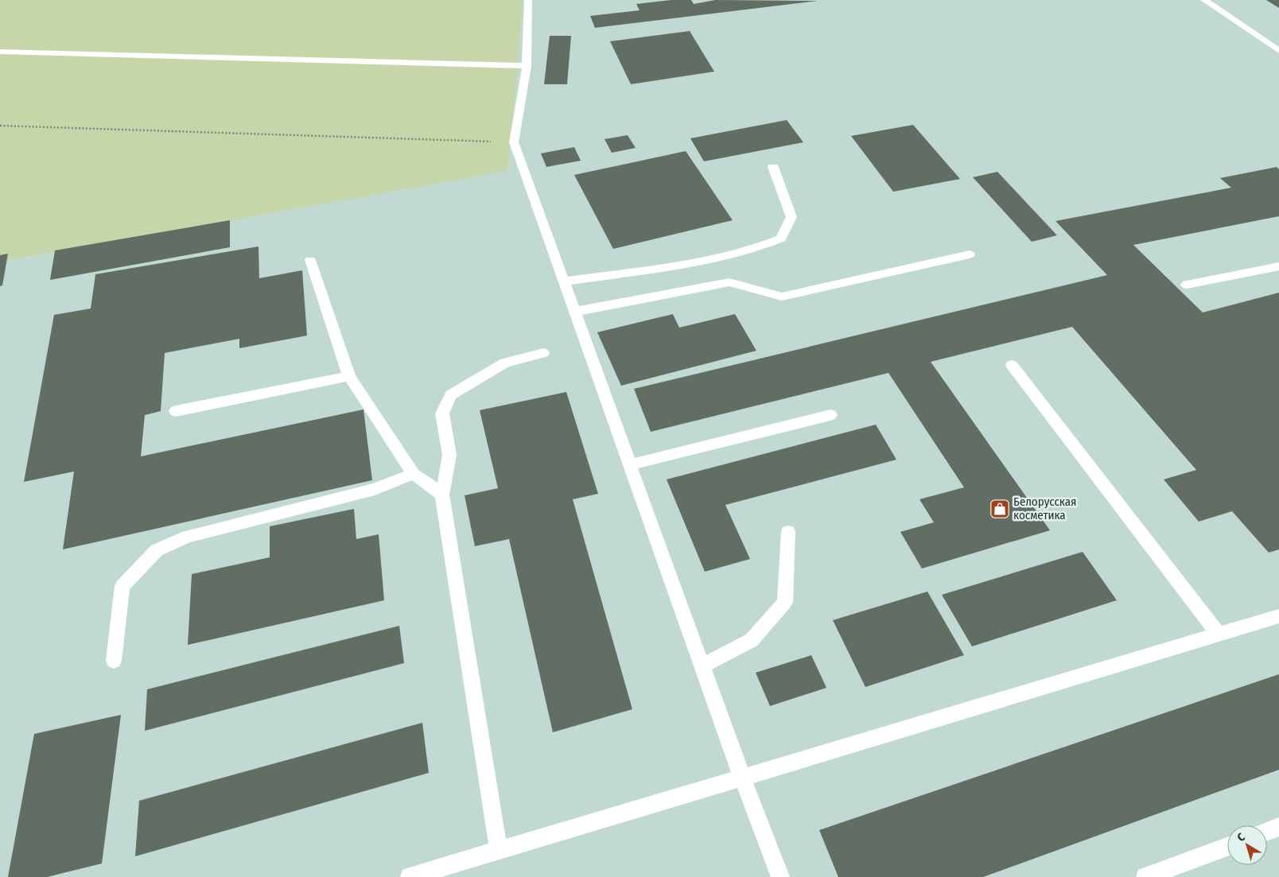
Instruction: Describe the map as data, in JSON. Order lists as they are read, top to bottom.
{
  "places": {
    "shop": ["Белорусская косметика"]
  },
  "north": "top left"
}
